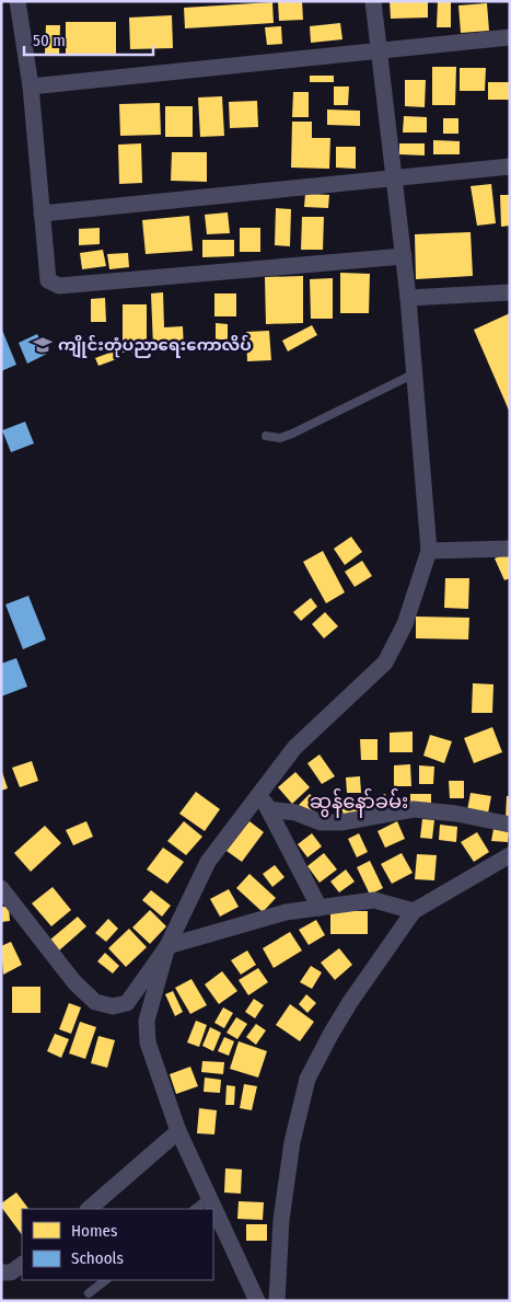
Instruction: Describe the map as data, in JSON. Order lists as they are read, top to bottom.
{
  "districts": ["ဆွန်နော်ခမ်း"],
  "places": {
    "school or university": ["ကျိုင်းတုံပညာရေးကောလိပ်"]
  },
  "legend": ["Homes", "Schools"],
  "scale_bar": "50 m"
}
